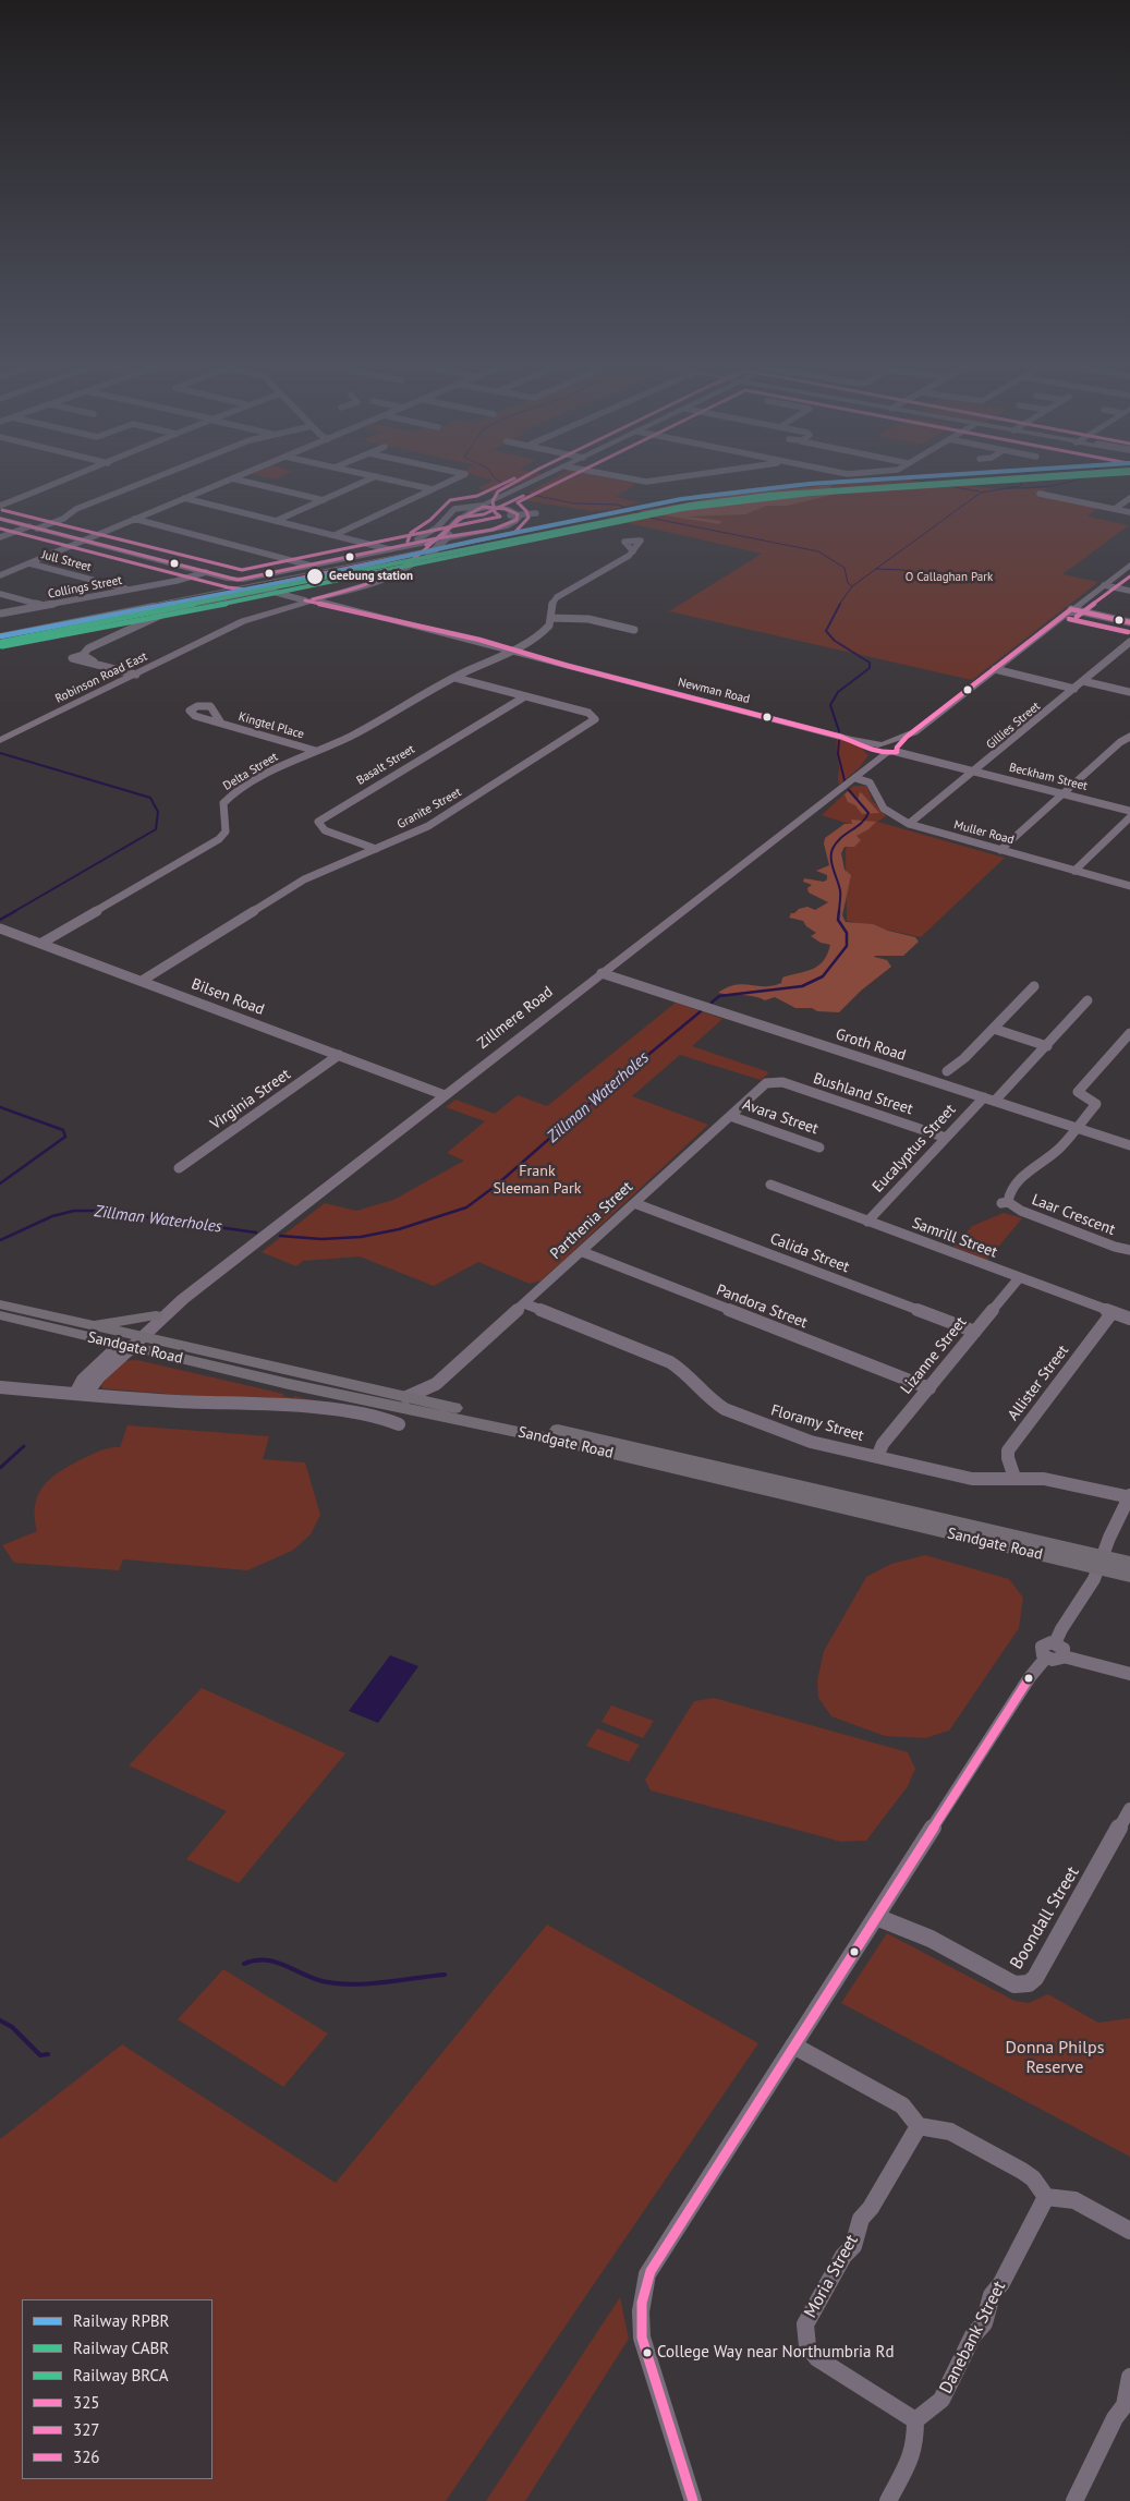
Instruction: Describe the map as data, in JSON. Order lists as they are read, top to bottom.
{
  "streets": {
    "highway": ["Sandgate Road"],
    "main road": ["Robinson Road East", "Newman Road", "Zillmere Road"],
    "street": [
      "Jull Street",
      "Collings Street",
      "Kingtel Place",
      "Gillies Street",
      "Basalt Street",
      "Delta Street",
      "Beckham Street",
      "Granite Street",
      "Muller Road",
      "Bilsen Road",
      "Groth Road",
      "Bushland Street",
      "Virginia Street",
      "Avara Street",
      "Eucalyptus Street",
      "Laar Crescent",
      "Parthenia Street",
      "Samrill Street",
      "Calida Street",
      "Pandora Street",
      "Lizanne Street",
      "Allister Street",
      "Floramy Street",
      "Boondall Street",
      "Moria Street",
      "Danebank Street"
    ]
  },
  "crossings": [
    ["Jull Street", "Collings Street"],
    ["Robinson Road East", "Newman Road"],
    ["Newman Road", "Delta Street"],
    ["Newman Road", "Beckham Street"],
    ["Newman Road", "Zillmere Road"],
    ["Kingtel Place", "Delta Street"],
    ["Gillies Street", "Beckham Street"],
    ["Gillies Street", "Muller Road"],
    ["Basalt Street", "Granite Street"],
    ["Delta Street", "Granite Street"],
    ["Delta Street", "Bilsen Road"],
    ["Beckham Street", "Zillmere Road"],
    ["Granite Street", "Bilsen Road"],
    ["Muller Road", "Zillmere Road"],
    ["Bilsen Road", "Zillmere Road"],
    ["Bilsen Road", "Virginia Street"],
    ["Zillmere Road", "Groth Road"],
    ["Zillmere Road", "Sandgate Road"],
    ["Groth Road", "Eucalyptus Street"],
    ["Groth Road", "Laar Crescent"],
    ["Bushland Street", "Eucalyptus Street"],
    ["Bushland Street", "Parthenia Street"],
    ["Avara Street", "Parthenia Street"],
    ["Eucalyptus Street", "Samrill Street"],
    ["Parthenia Street", "Calida Street"],
    ["Parthenia Street", "Pandora Street"],
    ["Parthenia Street", "Sandgate Road"],
    ["Parthenia Street", "Floramy Street"],
    ["Samrill Street", "Lizanne Street"],
    ["Samrill Street", "Allister Street"],
    ["Calida Street", "Lizanne Street"],
    ["Pandora Street", "Lizanne Street"],
    ["Lizanne Street", "Floramy Street"],
    ["Allister Street", "Floramy Street"],
    ["Moria Street", "Danebank Street"]
  ],
  "water": ["Zillman Waterholes"],
  "parks": ["O Callaghan Park", "Frank Sleeman Park", "Donna Philps Reserve"],
  "places": ["Geebung station", "College Way near Northumbria Rd"],
  "lines": [
    "rail line RPBR",
    "rail line CABR",
    "rail line BRCA",
    "transit line 327",
    "transit line 326",
    "transit line 325"
  ],
  "legend": [
    "Railway RPBR",
    "Railway CABR",
    "Railway BRCA",
    "325",
    "327",
    "326"
  ]
}
